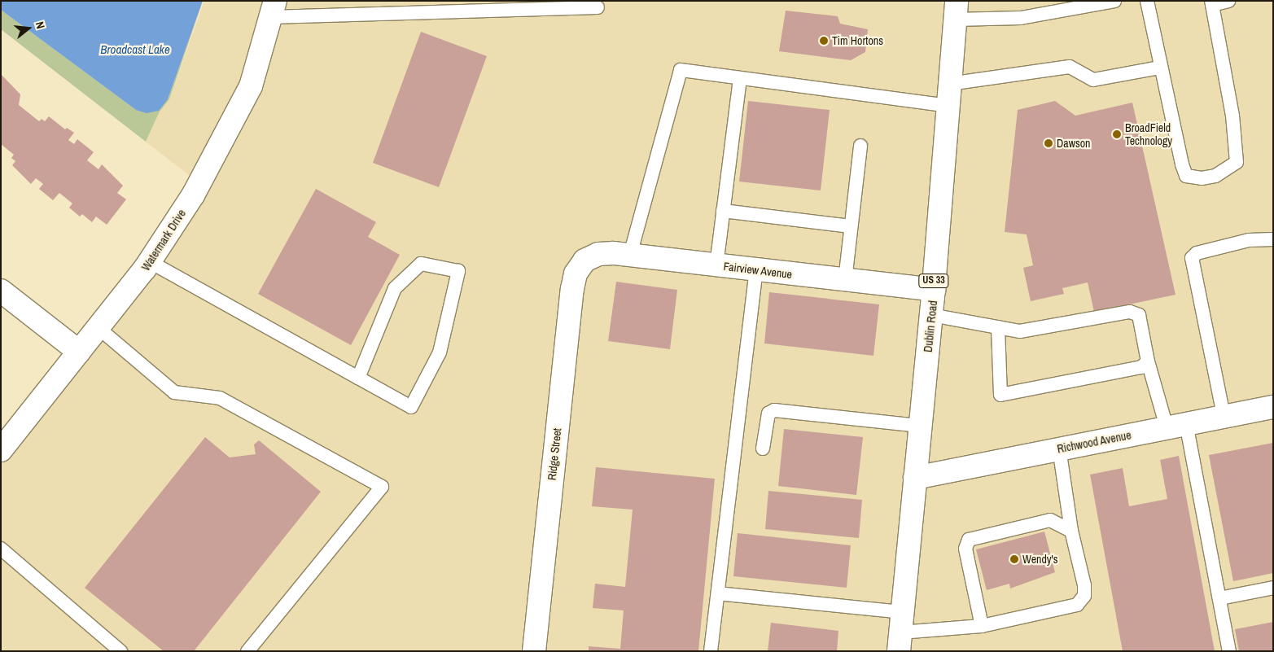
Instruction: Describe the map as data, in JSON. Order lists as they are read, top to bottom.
{
  "streets": {
    "street": [
      "Watermark Drive",
      "Fairview Avenue",
      "US 33",
      "Dublin Road",
      "Richwood Avenue",
      "Ridge Street"
    ]
  },
  "crossings": [
    ["Fairview Avenue", "Dublin Road"],
    ["Fairview Avenue", "Ridge Street"],
    ["Dublin Road", "Richwood Avenue"]
  ],
  "water": ["Broadcast Lake"],
  "places": [
    "Tim Hortons",
    "BroadField Technology",
    "Dawson",
    "Wendy's"
  ],
  "north": "right"
}
